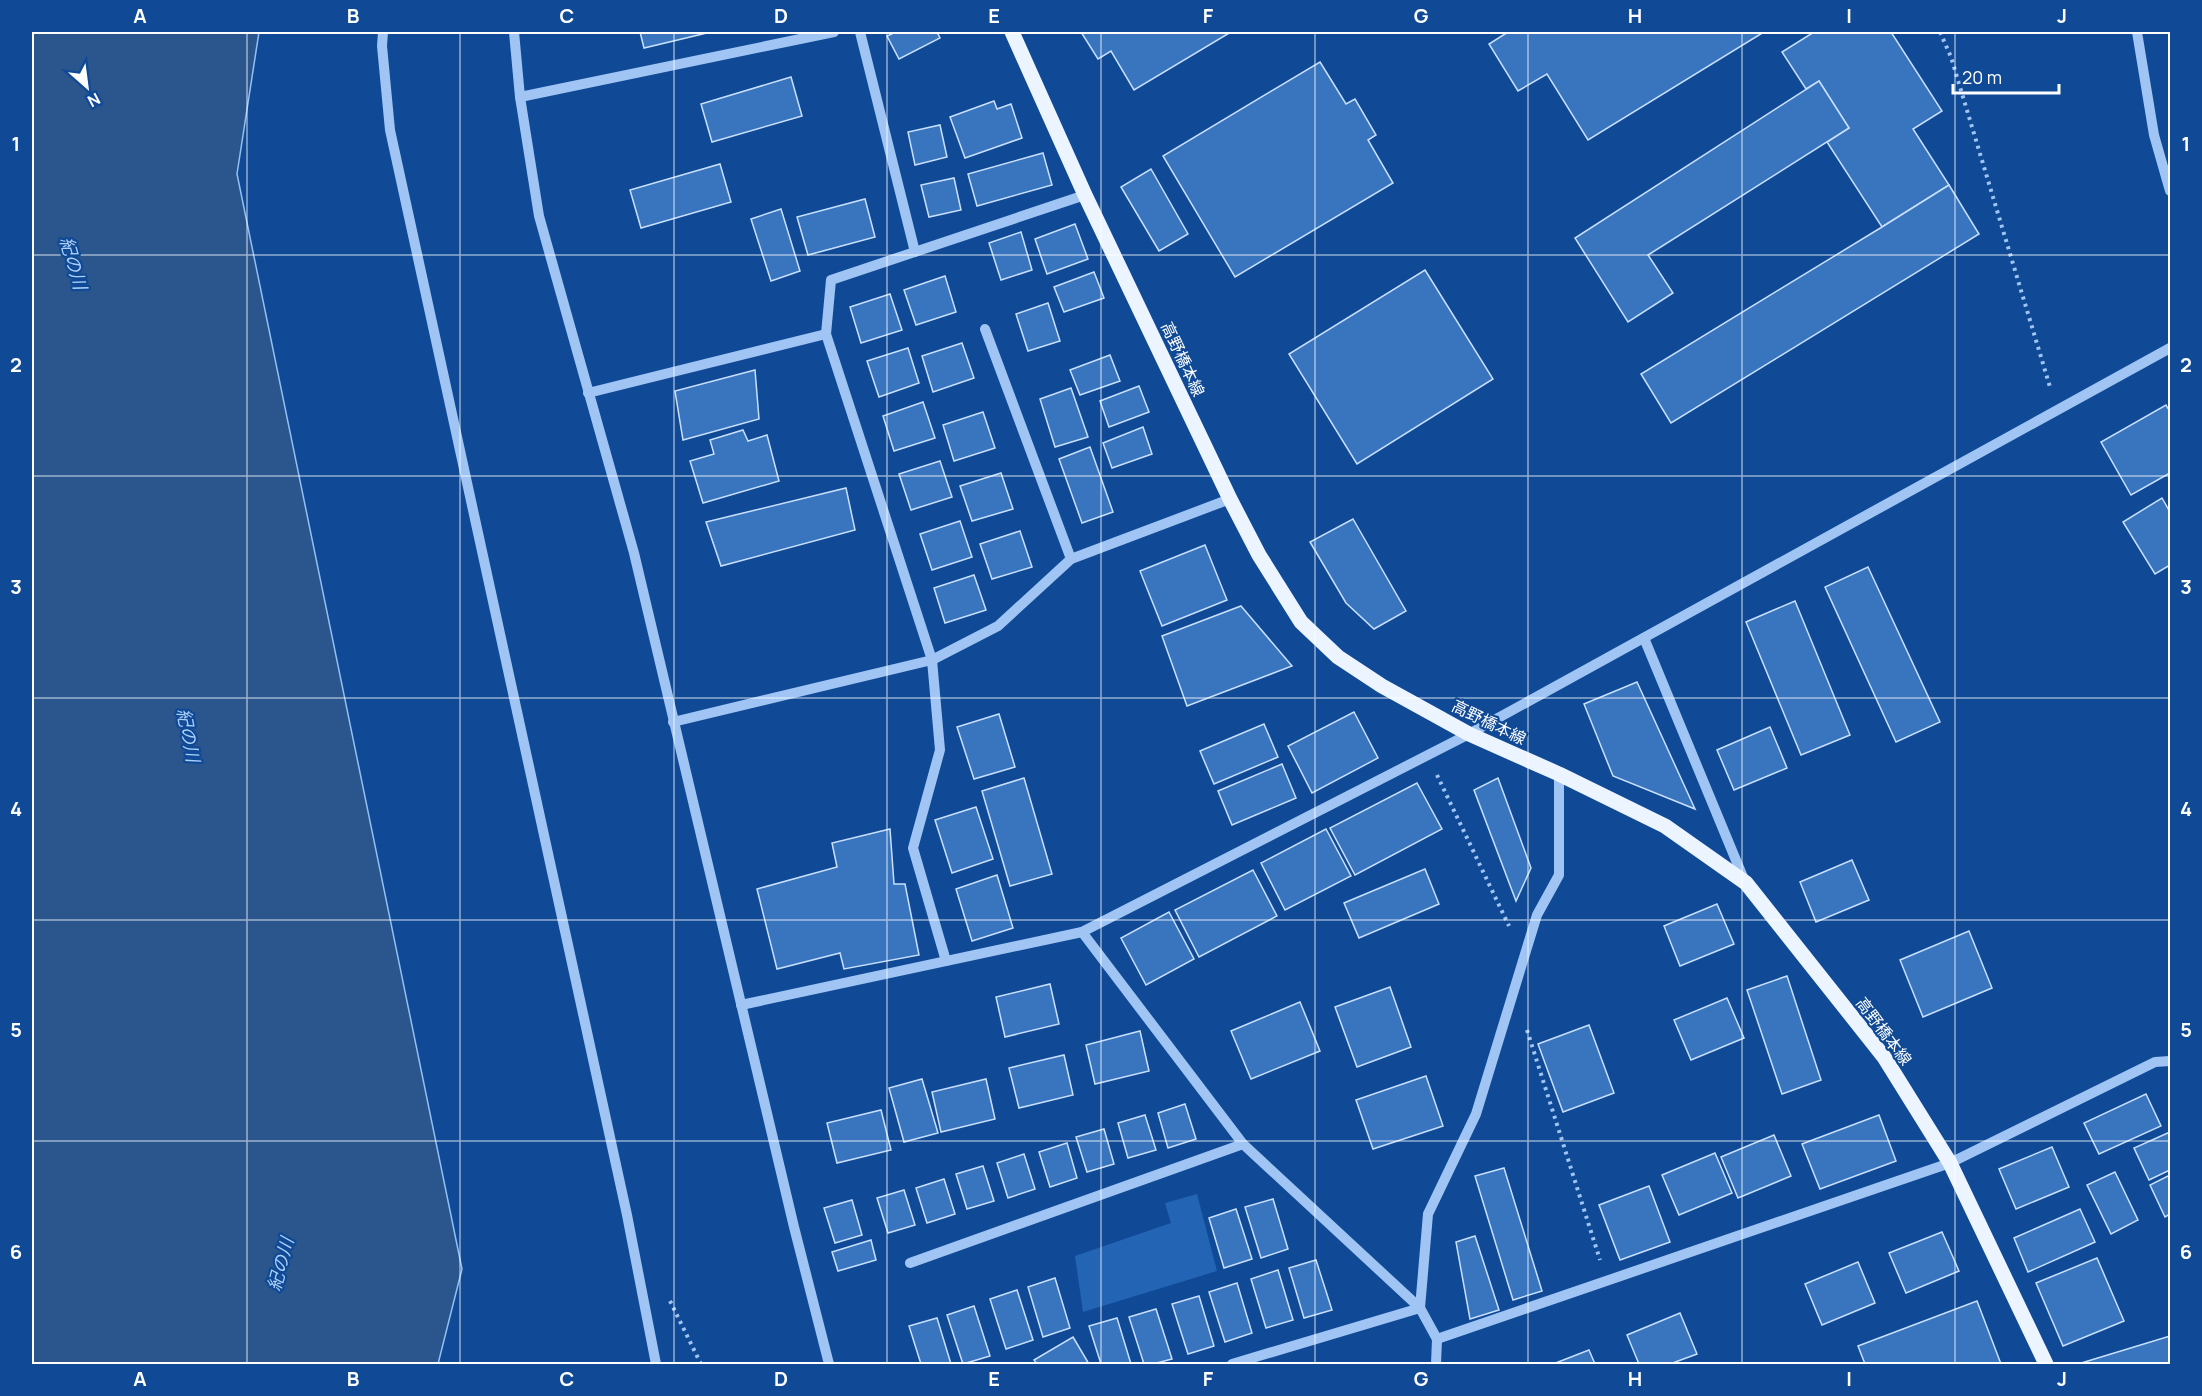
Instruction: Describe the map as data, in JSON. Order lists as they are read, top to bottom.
{
  "streets": {
    "main road": ["高野橋本線"]
  },
  "water": ["紀の川"],
  "scale_bar": "20 m",
  "north": "bottom right",
  "grid": {
    "columns": [
      "A",
      "B",
      "C",
      "D",
      "E",
      "F",
      "G",
      "H",
      "I",
      "J"
    ],
    "rows": [
      "1",
      "2",
      "3",
      "4",
      "5",
      "6"
    ]
  }
}
